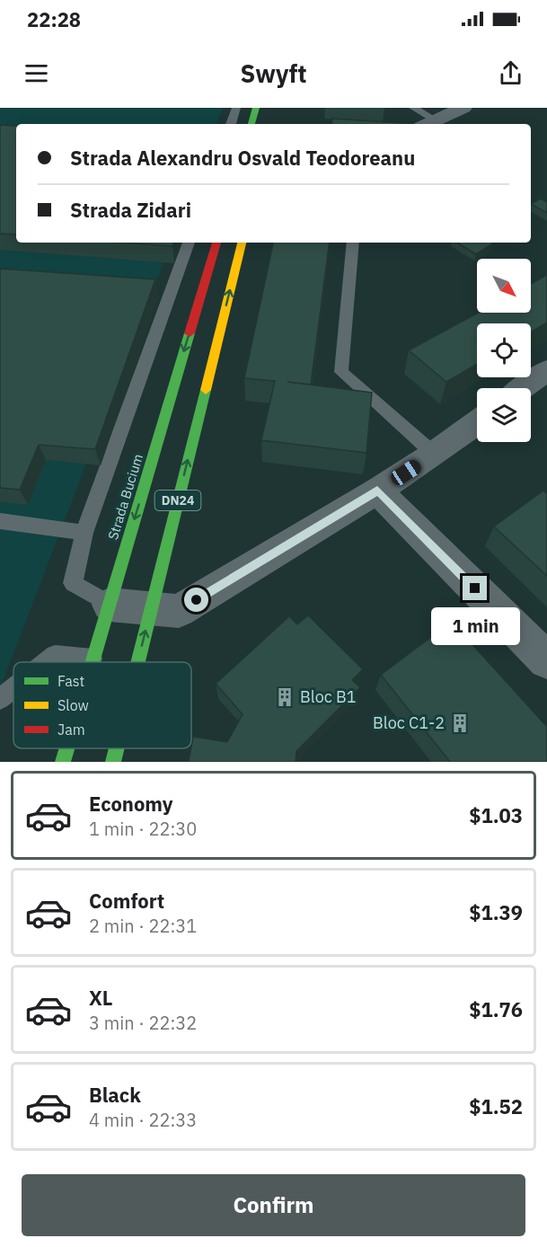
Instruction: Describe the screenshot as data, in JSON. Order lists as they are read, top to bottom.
{
  "streets": {
    "main road": ["Strada Bucium", "DN24"]
  },
  "places": {
    "building": ["Bloc B1", "Bloc C1-2"]
  },
  "legend": ["Fast", "Slow", "Jam"],
  "north": "bottom right",
  "page": {
    "status": "22:28",
    "header": "Swyft",
    "banner": ["Strada Alexandru Osvald Teodoreanu", "Strada Zidari"],
    "bubble": "1 min",
    "list": [
      {
        "name": "Economy",
        "note": "1 min · 22:30",
        "value": "$1.03"
      },
      {
        "name": "Comfort",
        "note": "2 min · 22:31",
        "value": "$1.39"
      },
      {
        "name": "XL",
        "note": "3 min · 22:32",
        "value": "$1.76"
      },
      {
        "name": "Black",
        "note": "4 min · 22:33",
        "value": "$1.52"
      }
    ],
    "buttons": "Confirm"
  }
}
